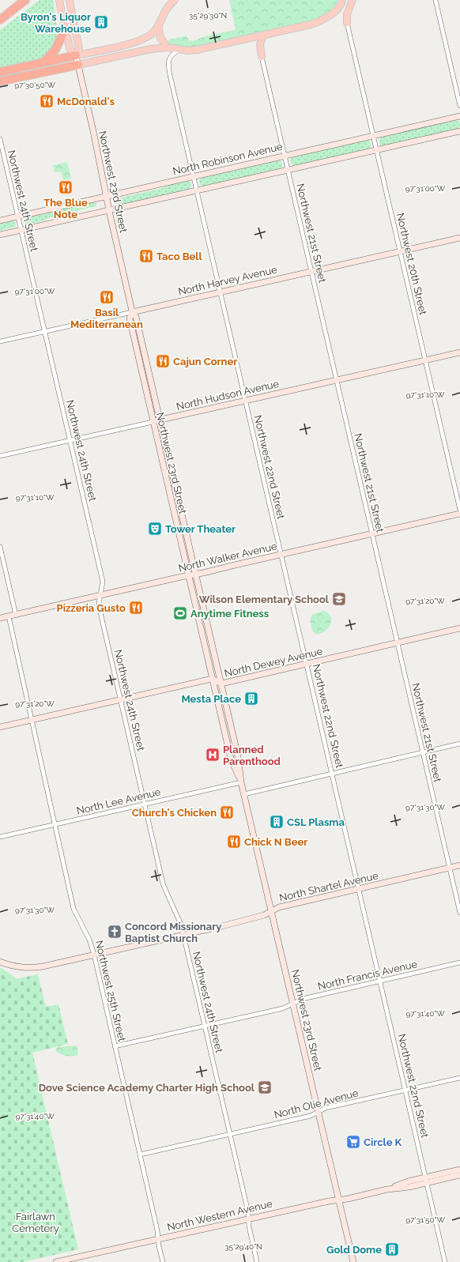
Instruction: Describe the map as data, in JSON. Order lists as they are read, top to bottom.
{
  "streets": {
    "street": [
      "North Robinson Avenue",
      "Northwest 23rd Street",
      "Northwest 24th Street",
      "Northwest 21st Street",
      "Northwest 20th Street",
      "North Harvey Avenue",
      "North Hudson Avenue",
      "Northwest 22nd Street",
      "North Walker Avenue",
      "North Dewey Avenue",
      "North Lee Avenue",
      "North Shartel Avenue",
      "North Francis Avenue",
      "Northwest 25th Street",
      "North Olie Avenue",
      "North Western Avenue"
    ]
  },
  "crossings": [
    ["North Robinson Avenue", "Northwest 23rd Street"],
    ["North Robinson Avenue", "Northwest 24th Street"],
    ["North Robinson Avenue", "Northwest 21st Street"],
    ["North Robinson Avenue", "Northwest 20th Street"],
    ["North Robinson Avenue", "Northwest 22nd Street"],
    ["Northwest 23rd Street", "North Harvey Avenue"],
    ["Northwest 23rd Street", "North Hudson Avenue"],
    ["Northwest 23rd Street", "North Walker Avenue"],
    ["Northwest 23rd Street", "North Dewey Avenue"],
    ["Northwest 23rd Street", "North Lee Avenue"],
    ["Northwest 23rd Street", "North Shartel Avenue"],
    ["Northwest 23rd Street", "North Francis Avenue"],
    ["Northwest 23rd Street", "North Olie Avenue"],
    ["Northwest 23rd Street", "North Western Avenue"],
    ["Northwest 24th Street", "North Harvey Avenue"],
    ["Northwest 24th Street", "North Hudson Avenue"],
    ["Northwest 24th Street", "North Walker Avenue"],
    ["Northwest 24th Street", "North Dewey Avenue"],
    ["Northwest 24th Street", "North Lee Avenue"],
    ["Northwest 24th Street", "North Shartel Avenue"],
    ["Northwest 24th Street", "North Francis Avenue"],
    ["Northwest 24th Street", "North Olie Avenue"],
    ["Northwest 24th Street", "North Western Avenue"],
    ["Northwest 21st Street", "North Harvey Avenue"],
    ["Northwest 21st Street", "North Hudson Avenue"],
    ["Northwest 21st Street", "North Walker Avenue"],
    ["Northwest 21st Street", "North Dewey Avenue"],
    ["Northwest 21st Street", "North Shartel Avenue"],
    ["Northwest 20th Street", "North Harvey Avenue"],
    ["Northwest 20th Street", "North Hudson Avenue"],
    ["North Harvey Avenue", "Northwest 22nd Street"],
    ["North Hudson Avenue", "Northwest 22nd Street"],
    ["Northwest 22nd Street", "North Walker Avenue"],
    ["Northwest 22nd Street", "North Dewey Avenue"],
    ["Northwest 22nd Street", "North Shartel Avenue"],
    ["Northwest 22nd Street", "North Francis Avenue"],
    ["Northwest 22nd Street", "North Olie Avenue"],
    ["Northwest 22nd Street", "North Western Avenue"],
    ["North Walker Avenue", "Northwest 25th Street"],
    ["North Dewey Avenue", "Northwest 25th Street"],
    ["North Lee Avenue", "Northwest 25th Street"],
    ["North Shartel Avenue", "Northwest 25th Street"],
    ["North Francis Avenue", "Northwest 25th Street"],
    ["Northwest 25th Street", "North Olie Avenue"],
    ["Northwest 25th Street", "North Western Avenue"]
  ],
  "parks": ["Fairlawn Cemetery"],
  "places": {
    "building": [
      "Byron's Liquor Warehouse",
      "Mesta Place",
      "CSL Plasma",
      "Gold Dome"
    ],
    "restaurant": [
      "McDonald's",
      "The Blue Note",
      "Taco Bell",
      "Basil Mediterranean",
      "Cajun Corner",
      "Pizzeria Gusto",
      "Church's Chicken",
      "Chick N Beer"
    ],
    "theatre": ["Tower Theater"],
    "school or university": ["Wilson Elementary School", "Dove Science Academy Charter High School"],
    "sports": ["Anytime Fitness"],
    "hospital": ["Planned Parenthood"],
    "church": ["Concord Missionary Baptist Church"],
    "supermarket": ["Circle K"]
  },
  "coordinates": [
    "35°29'30\"N",
    "97°30'50\"W",
    "97°31'00\"W",
    "97°31'10\"W",
    "97°31'20\"W",
    "97°31'30\"W",
    "97°31'40\"W",
    "97°31'50\"W",
    "35°29'40\"N"
  ]
}
